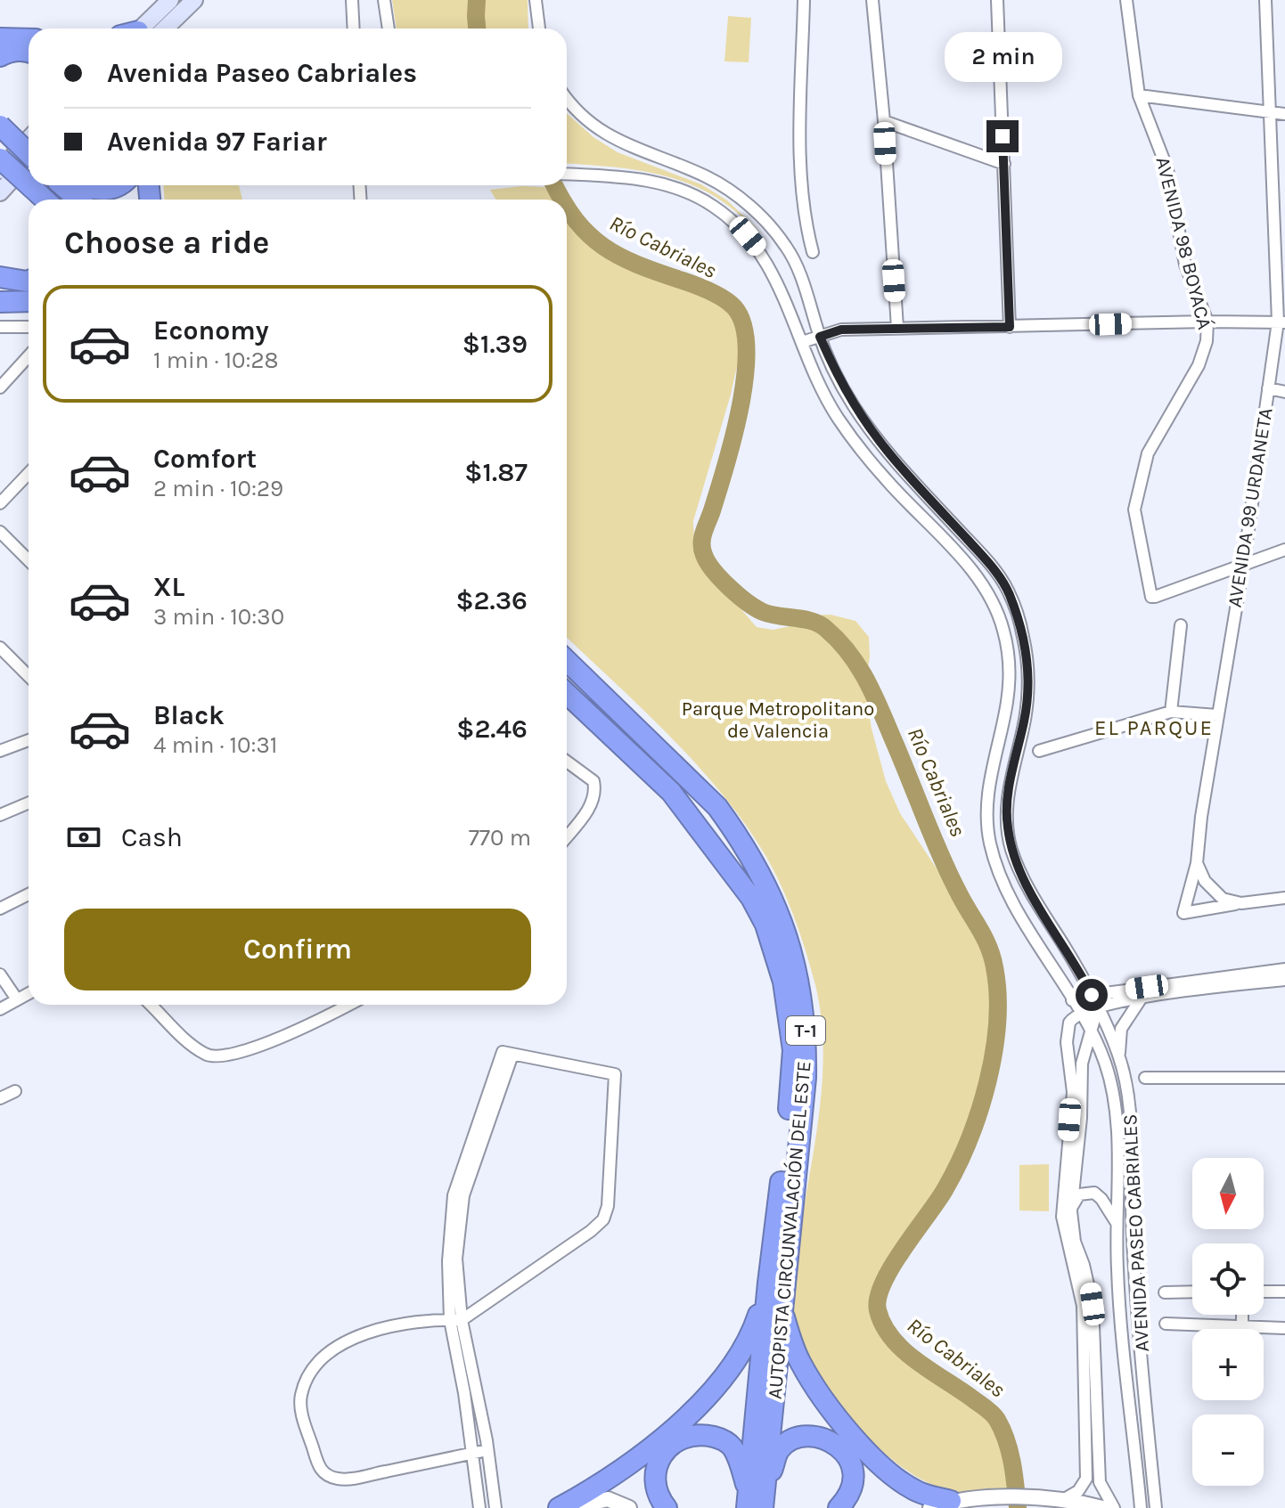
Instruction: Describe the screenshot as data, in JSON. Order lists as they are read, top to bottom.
{
  "streets": {
    "highway": ["T-1", "AUTOPISTA CIRCUNVALACIÓN DEL ESTE"],
    "street": ["AVENIDA 98 BOYACÁ", "AVENIDA 99 URDANETA", "AVENIDA PASEO CABRIALES"]
  },
  "crossings": [
    ["AVENIDA 98 BOYACÁ", "AVENIDA 99 URDANETA"]
  ],
  "districts": ["EL PARQUE"],
  "water": ["Río Cabriales"],
  "parks": ["Parque Metropolitano de Valencia"],
  "north": "bottom",
  "page": {
    "banner": ["Avenida Paseo Cabriales", "Avenida 97 Fariar"],
    "bubble": "2 min",
    "heading": "Choose a ride",
    "list": [
      {
        "name": "Economy",
        "note": "1 min · 10:28",
        "value": "$1.39"
      },
      {
        "name": "Comfort",
        "note": "2 min · 10:29",
        "value": "$1.87"
      },
      {
        "name": "XL",
        "note": "3 min · 10:30",
        "value": "$2.36"
      },
      {
        "name": "Black",
        "note": "4 min · 10:31",
        "value": "$2.46"
      }
    ],
    "pay": ["Cash", "770 m"],
    "buttons": "Confirm",
    "map_buttons": ["+", "−"]
  }
}
